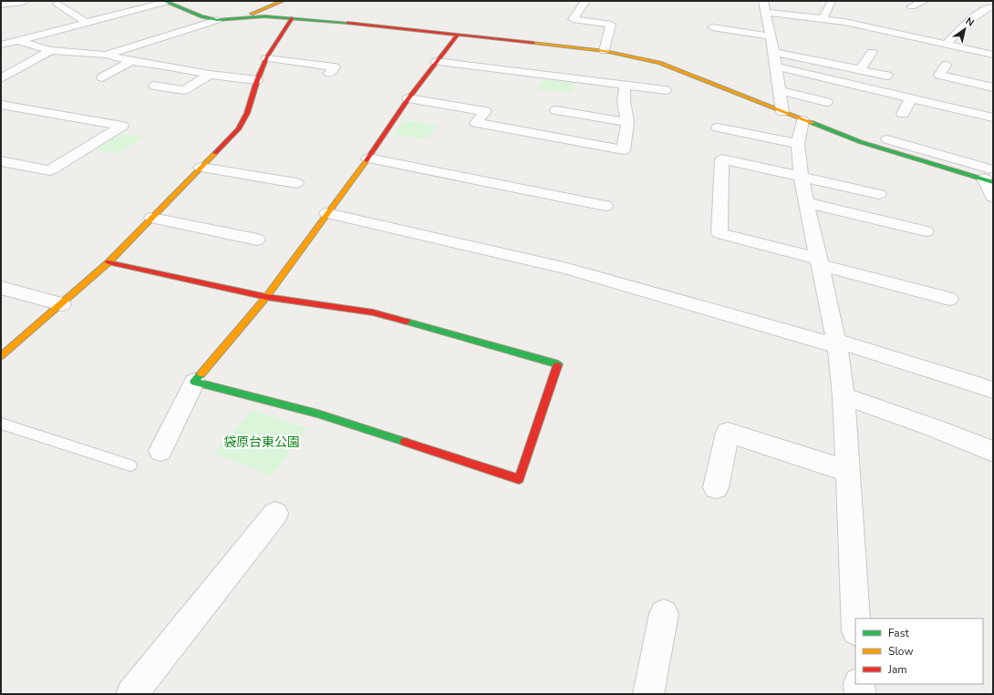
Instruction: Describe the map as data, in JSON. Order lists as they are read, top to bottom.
{
  "parks": ["袋原台東公園"],
  "legend": ["Fast", "Slow", "Jam"],
  "north": "top right"
}
